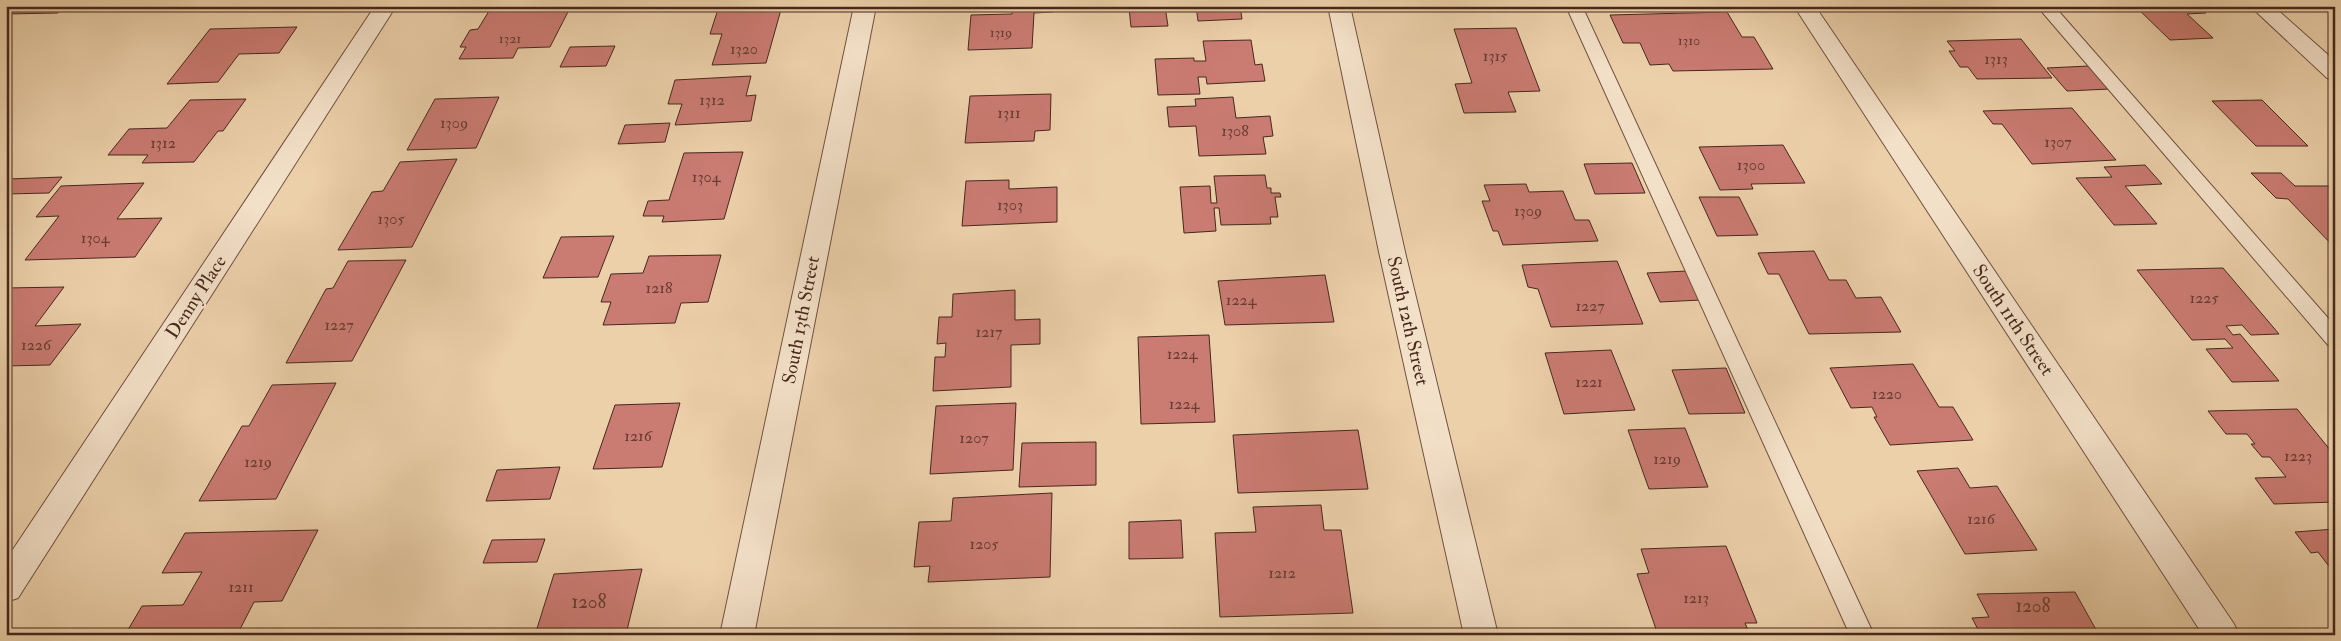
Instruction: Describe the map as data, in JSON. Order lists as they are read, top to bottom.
{
  "streets": {
    "street": [
      "Denny Place",
      "South 13th Street",
      "South 11th Street",
      "South 12th Street"
    ]
  },
  "house_numbers": [
    "1319",
    "1321",
    "1310",
    "1320",
    "1315",
    "1313",
    "1312",
    "1311",
    "1309",
    "1308",
    "1307",
    "1312",
    "1300",
    "1304",
    "1303",
    "1309",
    "1305",
    "1304",
    "1218",
    "1225",
    "1224",
    "1227",
    "1227",
    "1217",
    "1226",
    "1224",
    "1221",
    "1220",
    "1224",
    "1216",
    "1207",
    "1223",
    "1219",
    "1219",
    "1216",
    "1205",
    "1212",
    "1211",
    "1213",
    "1208",
    "1208"
  ]
}
